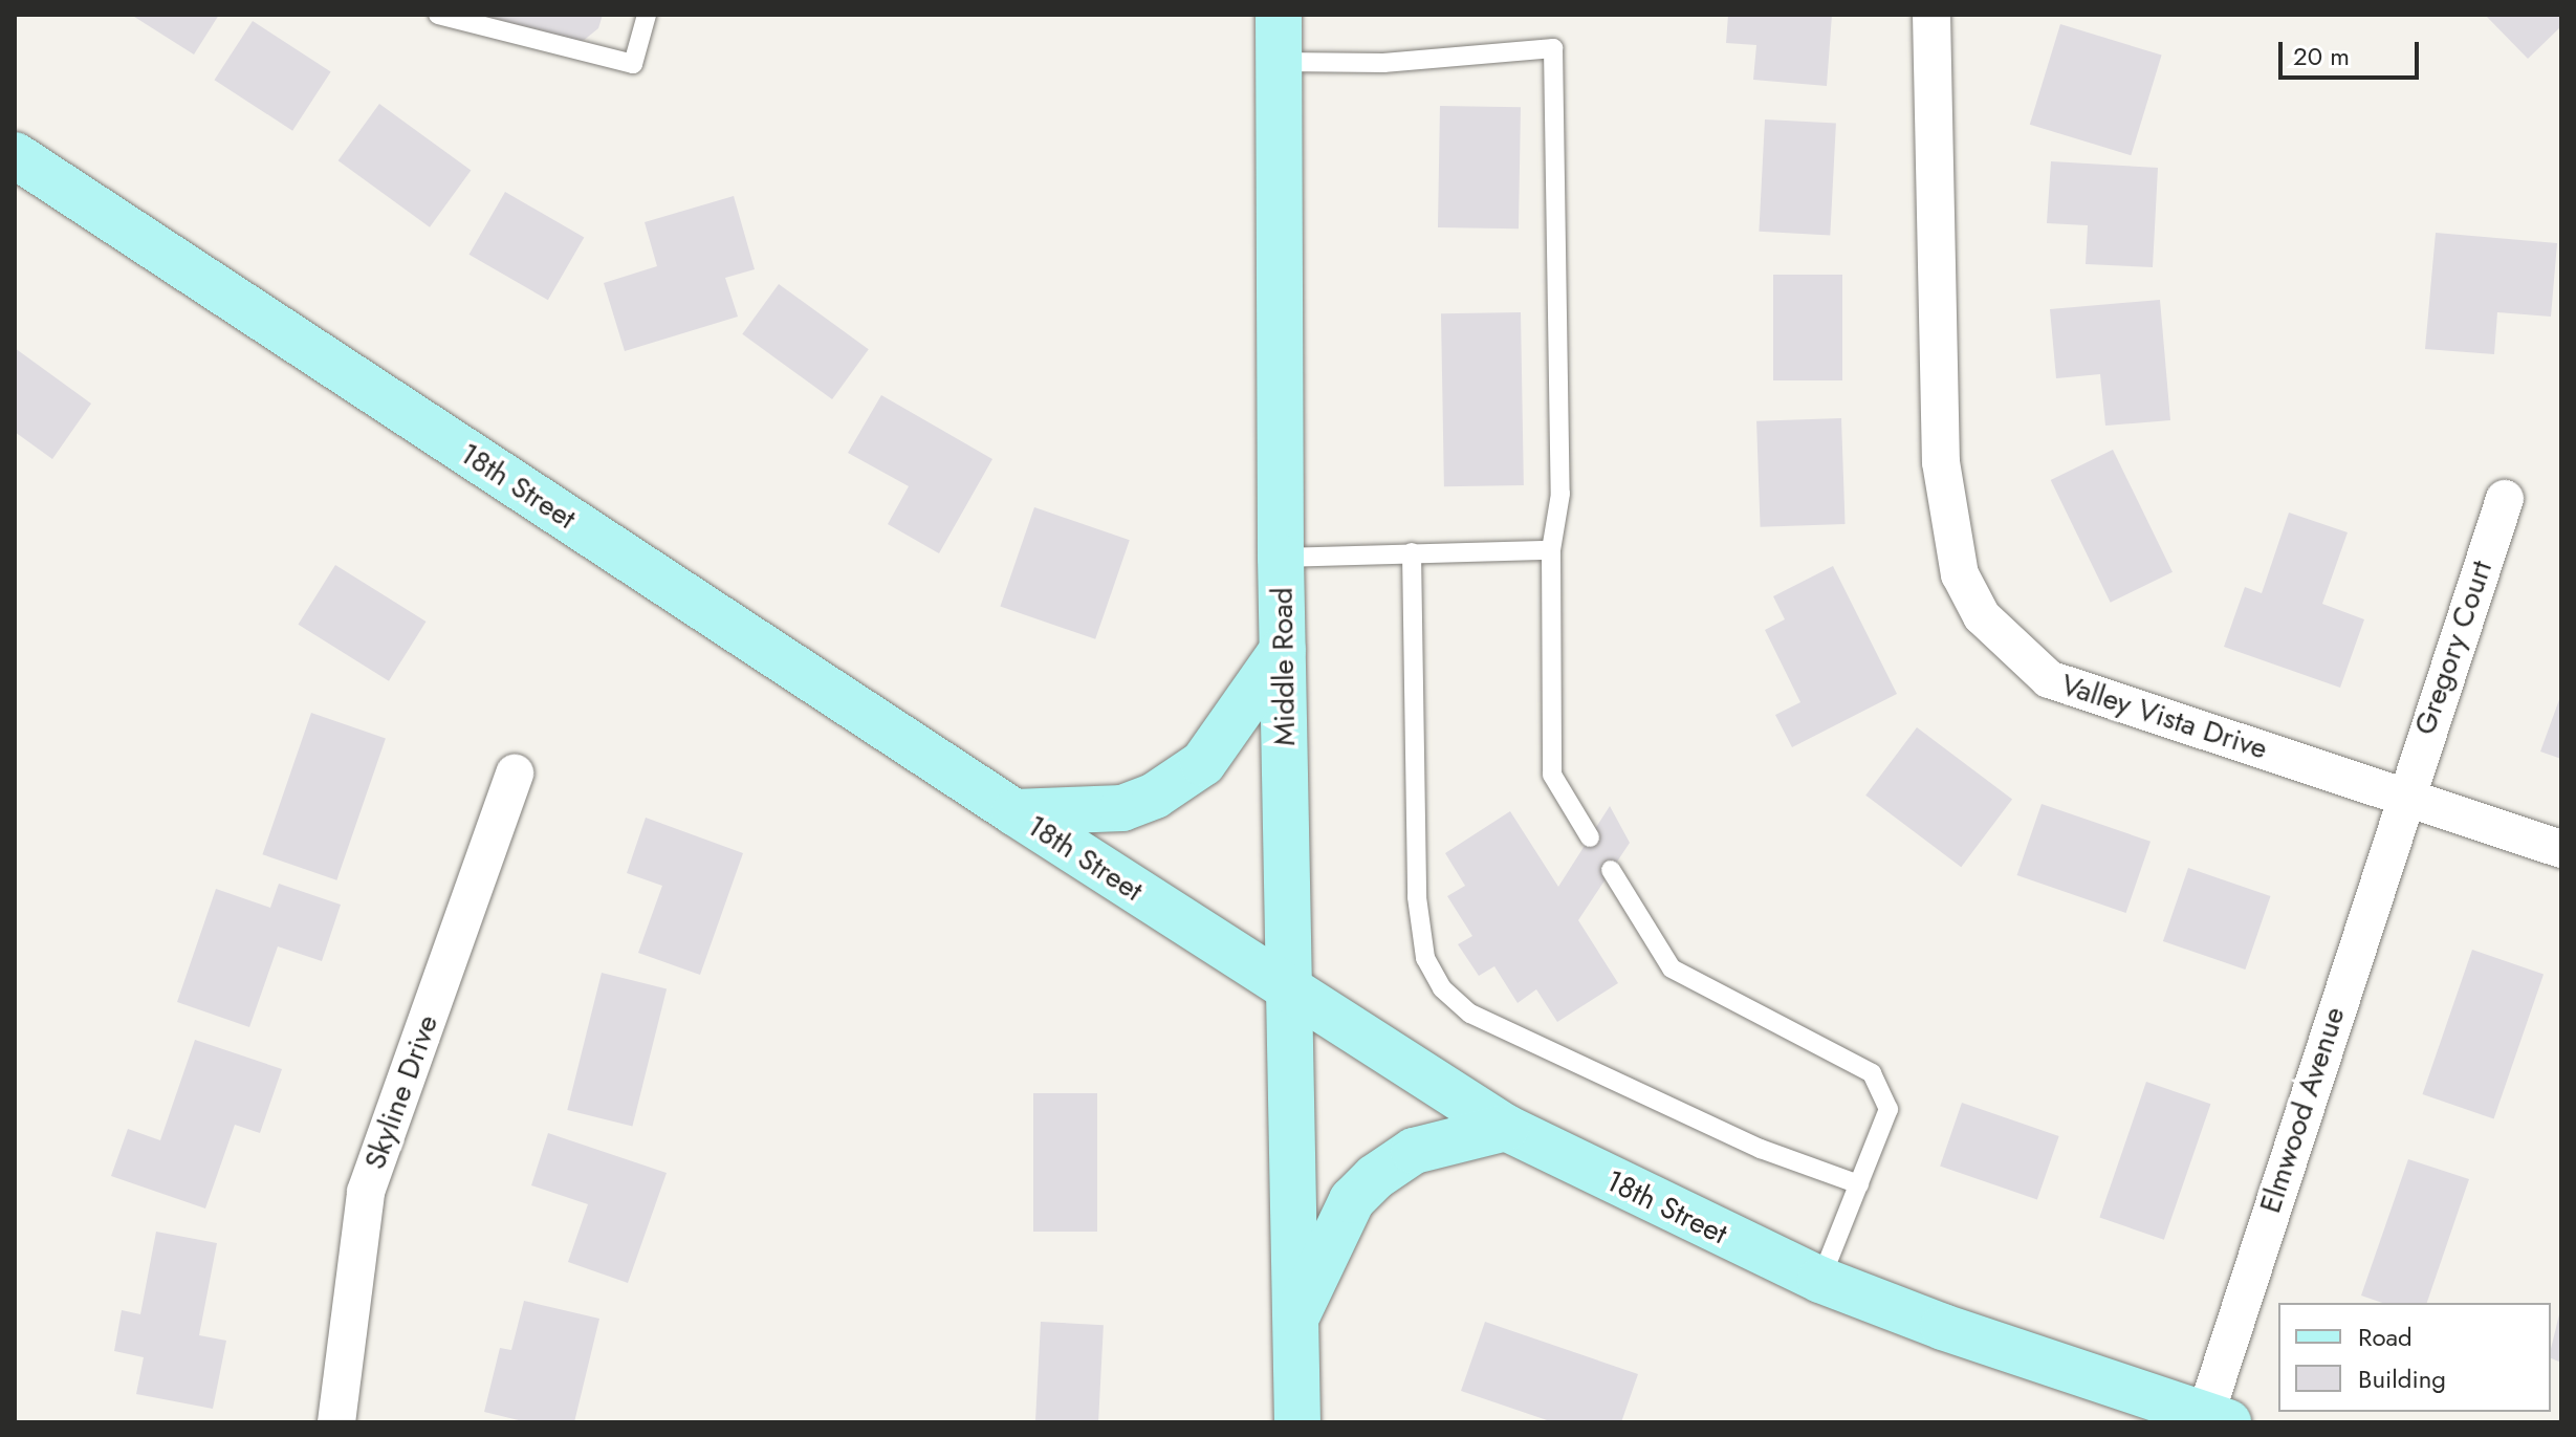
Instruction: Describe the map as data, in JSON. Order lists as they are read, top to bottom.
{
  "streets": {
    "street": [
      "18th Street",
      "Gregory Court",
      "Middle Road",
      "Valley Vista Drive",
      "Skyline Drive",
      "Elmwood Avenue"
    ]
  },
  "crossings": [
    ["18th Street", "Middle Road"],
    ["18th Street", "Elmwood Avenue"],
    ["Gregory Court", "Valley Vista Drive"],
    ["Gregory Court", "Elmwood Avenue"],
    ["Valley Vista Drive", "Elmwood Avenue"]
  ],
  "legend": ["Road", "Building"],
  "scale_bar": "20 m"
}
